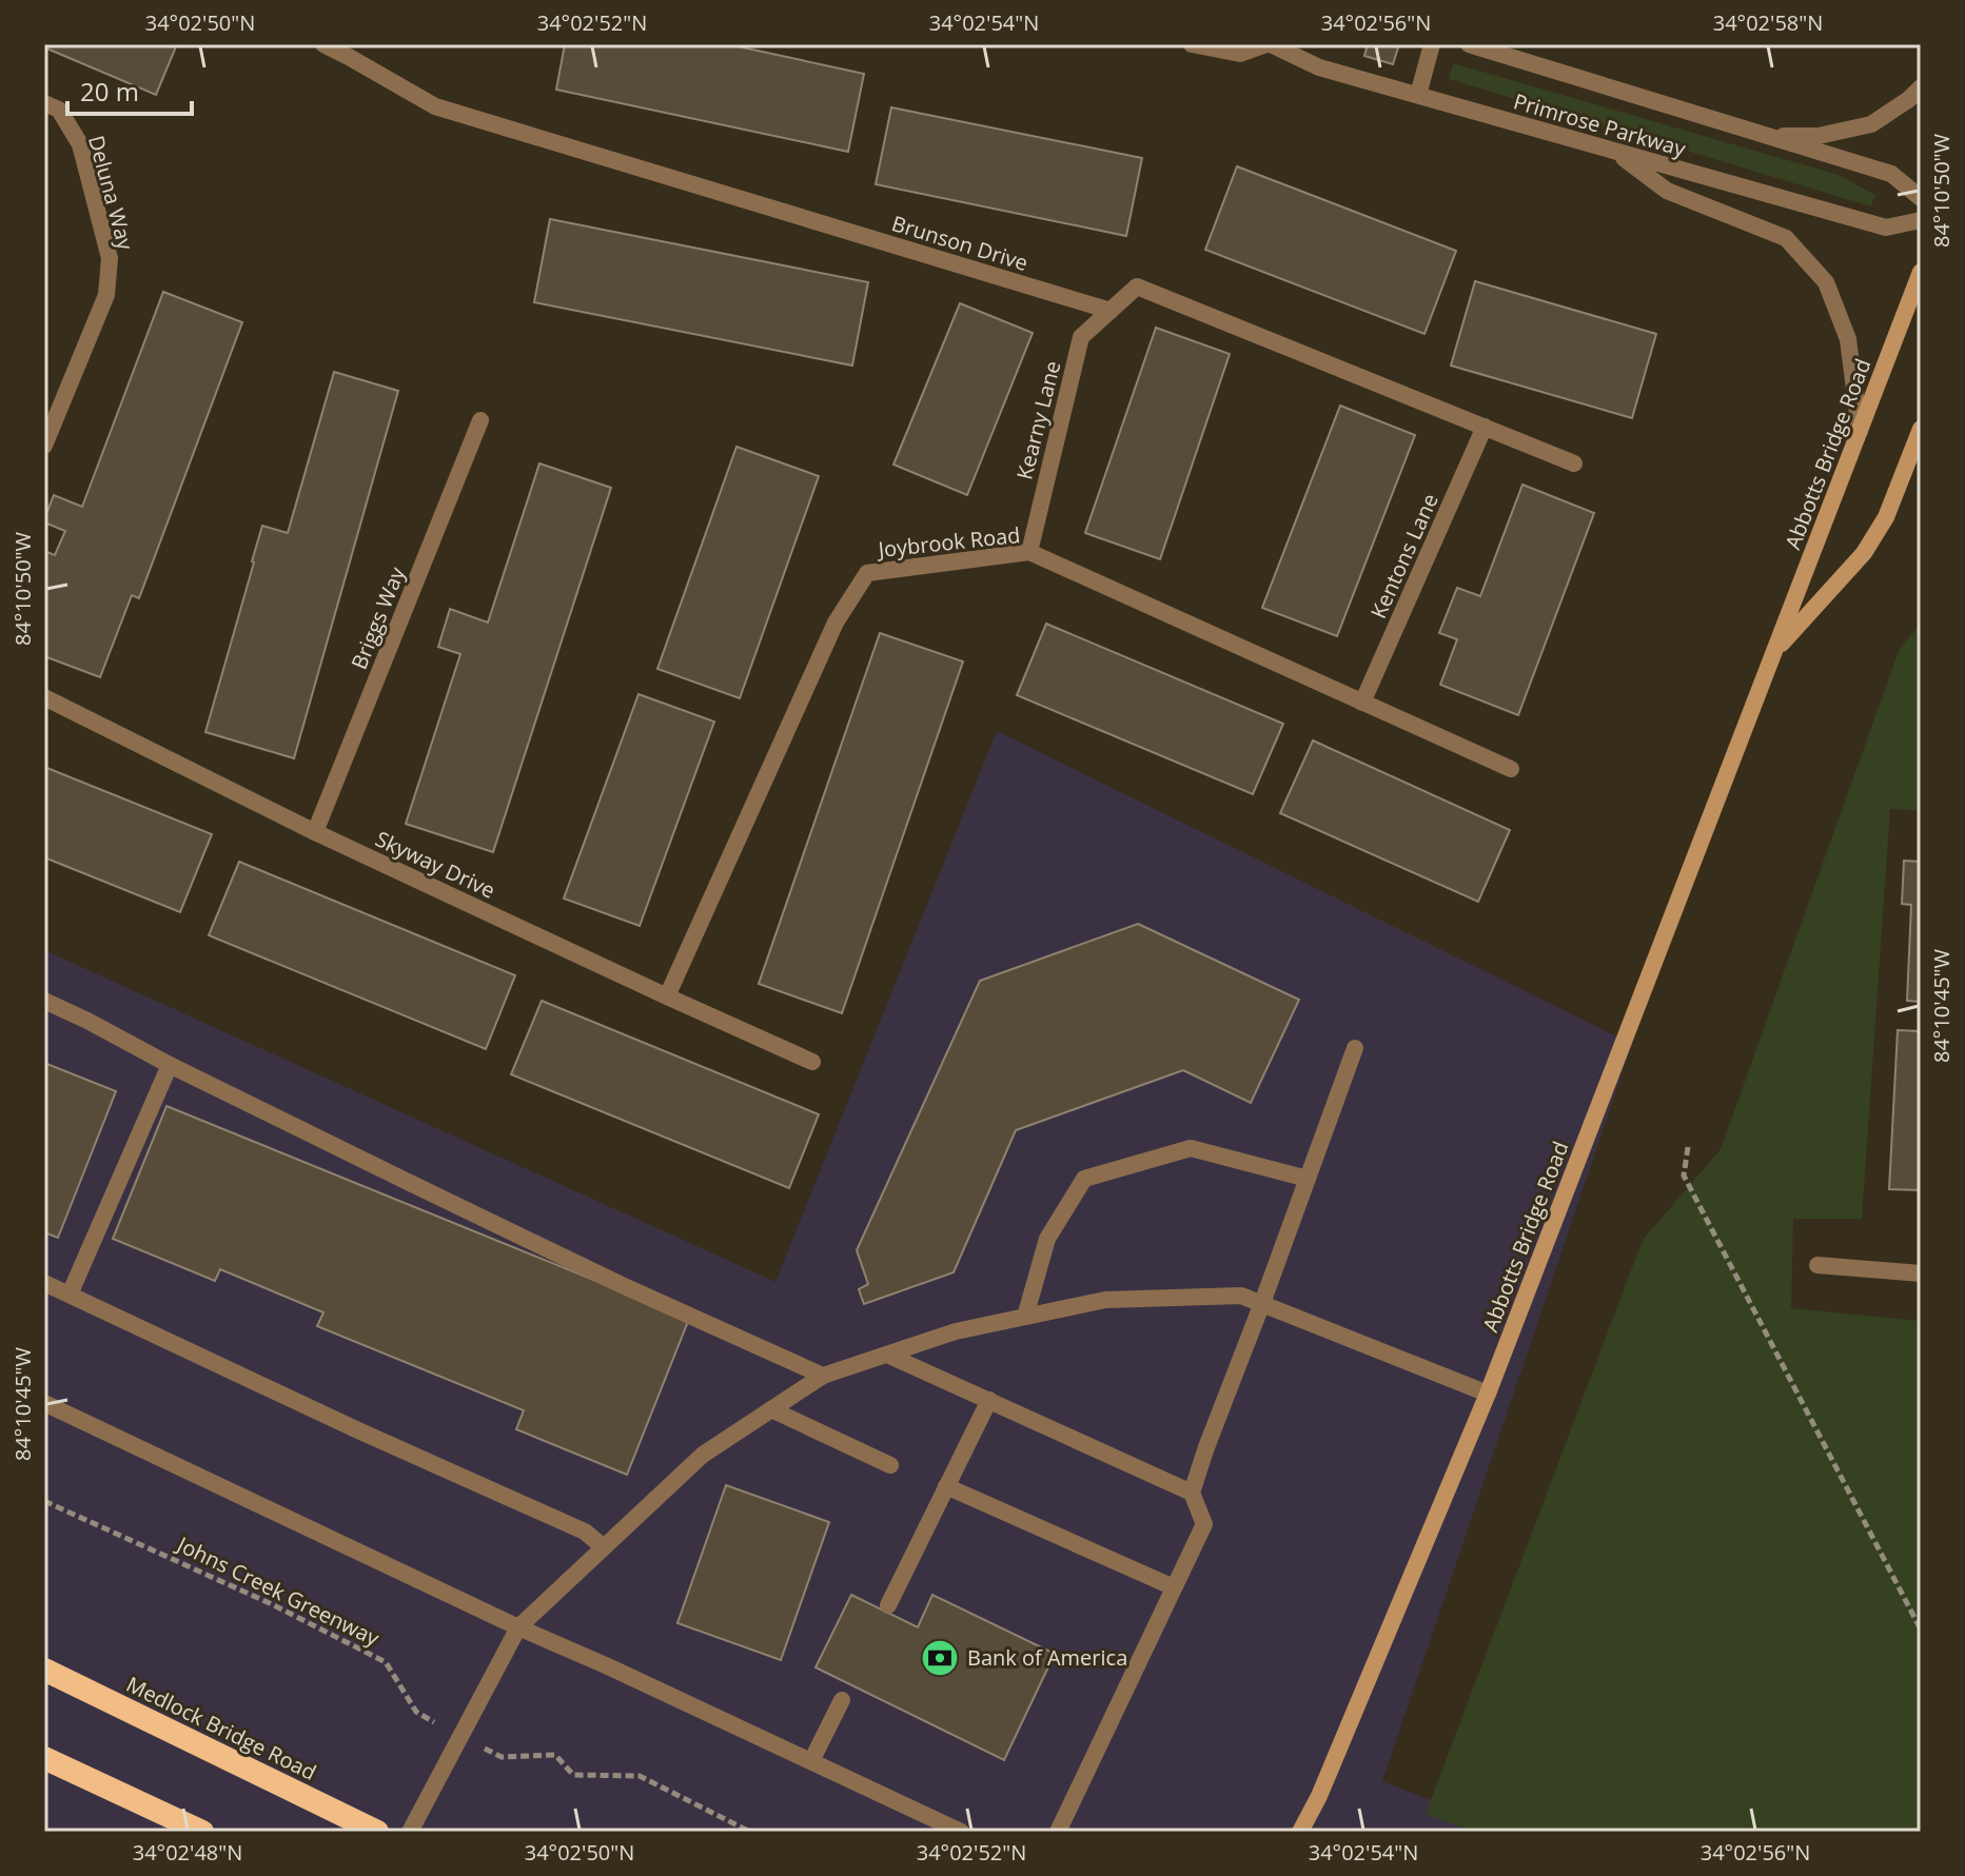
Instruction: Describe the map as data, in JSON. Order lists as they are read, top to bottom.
{
  "streets": {
    "highway": ["Medlock Bridge Road"],
    "main road": ["Abbotts Bridge Road"],
    "street": [
      "Primrose Parkway",
      "Deluna Way",
      "Brunson Drive",
      "Kearny Lane",
      "Joybrook Road",
      "Kentons Lane",
      "Briggs Way",
      "Skyway Drive"
    ],
    "path": ["Johns Creek Greenway"]
  },
  "crossings": [
    ["Brunson Drive", "Kearny Lane"],
    ["Kearny Lane", "Joybrook Road"],
    ["Joybrook Road", "Kentons Lane"],
    ["Joybrook Road", "Skyway Drive"],
    ["Briggs Way", "Skyway Drive"]
  ],
  "places": {
    "bank": ["Bank of America"]
  },
  "scale_bar": "20 m",
  "coordinates": [
    "34°02'50\"N",
    "34°02'52\"N",
    "34°02'54\"N",
    "34°02'56\"N",
    "34°02'58\"N",
    "84°10'50\"W",
    "84°10'45\"W",
    "34°02'48\"N"
  ]
}
